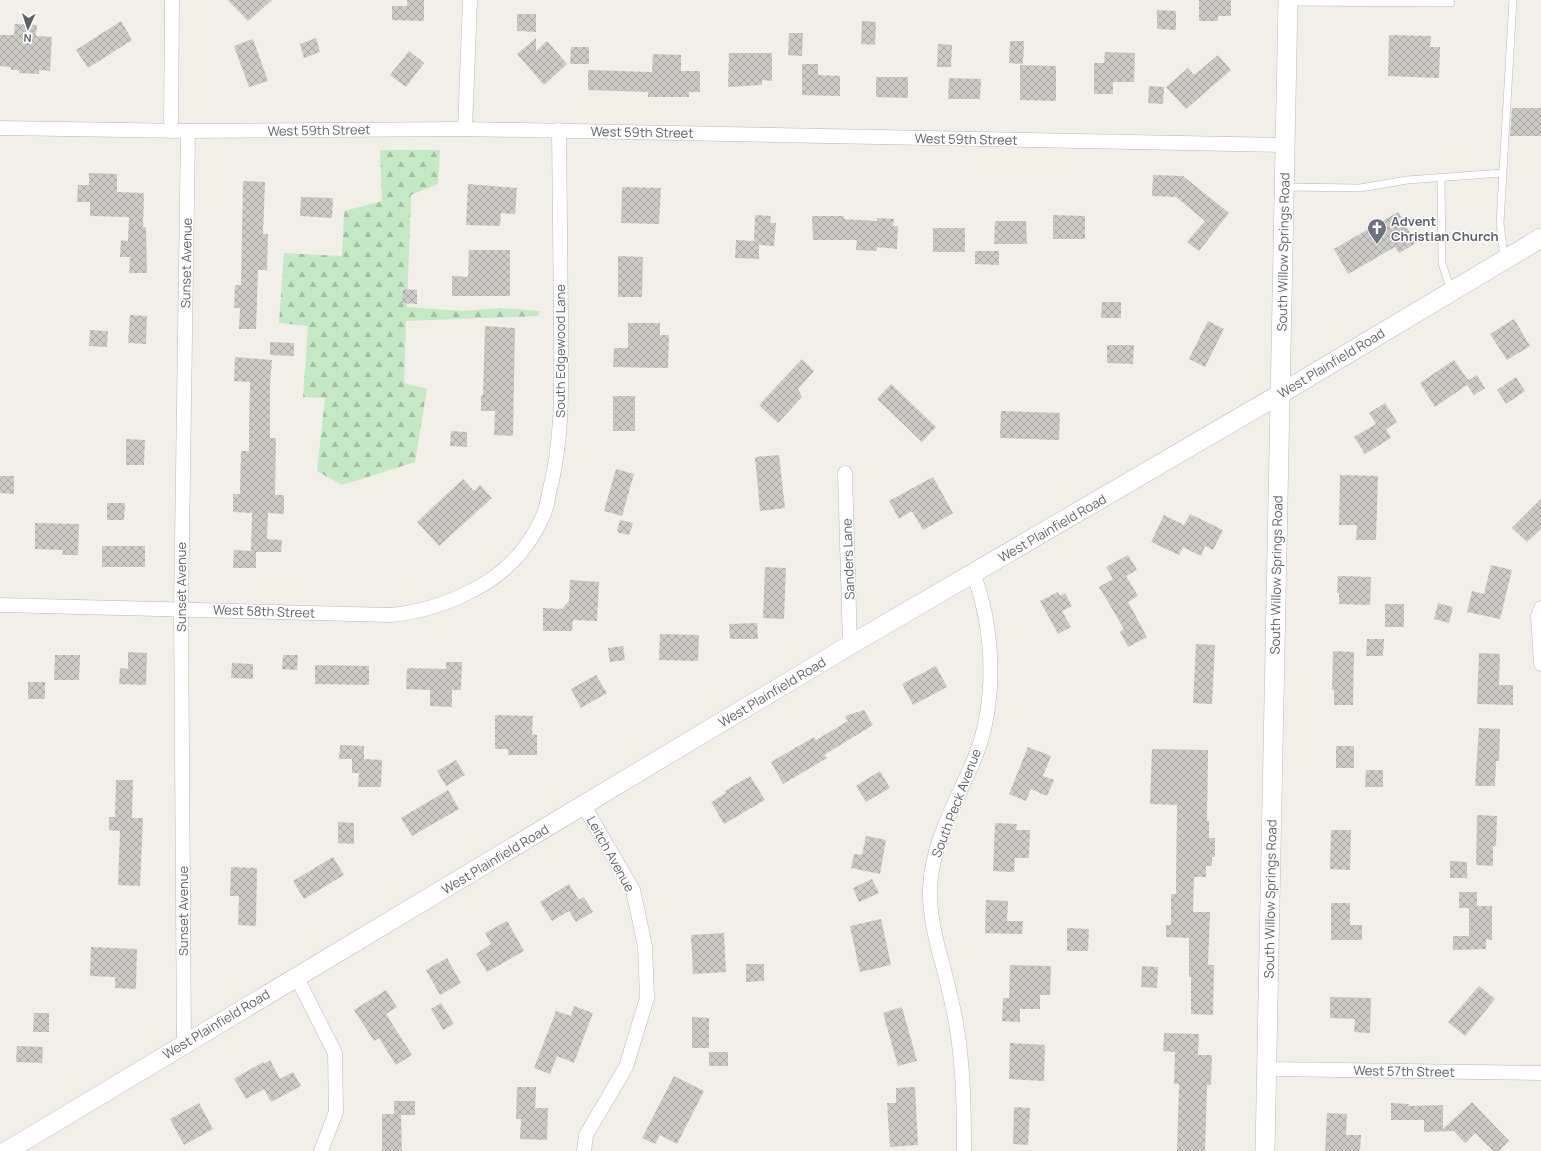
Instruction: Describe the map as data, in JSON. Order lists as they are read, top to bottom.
{
  "streets": {
    "main road": ["South Willow Springs Road", "West Plainfield Road"],
    "street": [
      "West 59th Street",
      "Sunset Avenue",
      "South Edgewood Lane",
      "Sanders Lane",
      "West 58th Street",
      "South Peck Avenue",
      "Leitch Avenue",
      "West 57th Street"
    ]
  },
  "crossings": [
    ["West 59th Street", "South Willow Springs Road"],
    ["West 59th Street", "Sunset Avenue"],
    ["West 59th Street", "South Edgewood Lane"],
    ["South Willow Springs Road", "West Plainfield Road"],
    ["South Willow Springs Road", "West 57th Street"],
    ["Sunset Avenue", "West Plainfield Road"],
    ["Sunset Avenue", "West 58th Street"],
    ["South Edgewood Lane", "West 58th Street"],
    ["West Plainfield Road", "Sanders Lane"],
    ["West Plainfield Road", "South Peck Avenue"],
    ["West Plainfield Road", "Leitch Avenue"]
  ],
  "places": {
    "church": ["Advent Christian Church"]
  },
  "north": "bottom"
}
